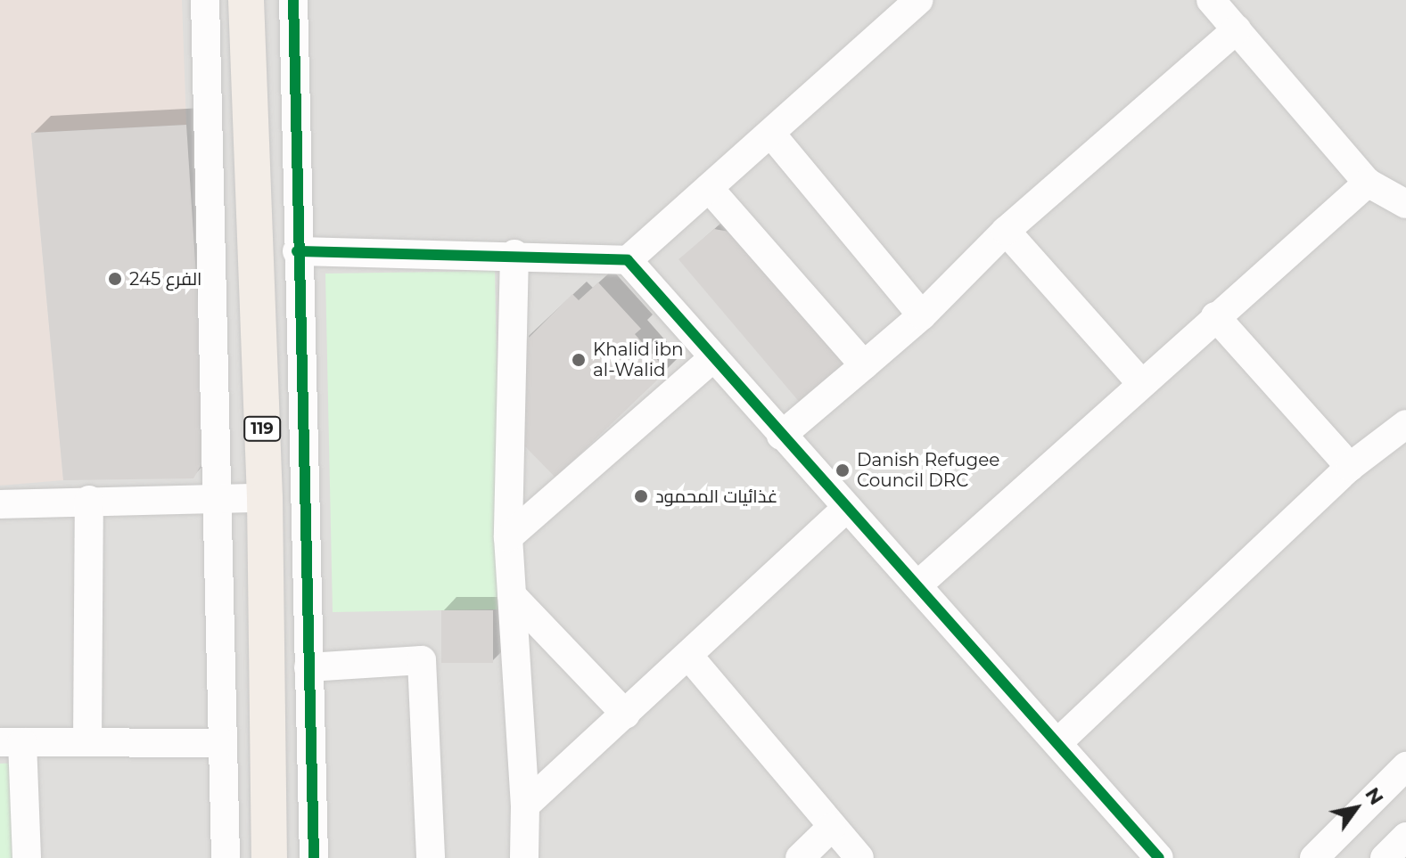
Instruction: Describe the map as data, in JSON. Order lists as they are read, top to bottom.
{
  "streets": {
    "main road": ["119"]
  },
  "places": [
    "الفرع 245",
    "Khalid ibn al-Walid",
    "Danish Refugee Council DRC",
    "غذائيات المحمود"
  ],
  "north": "top right"
}
